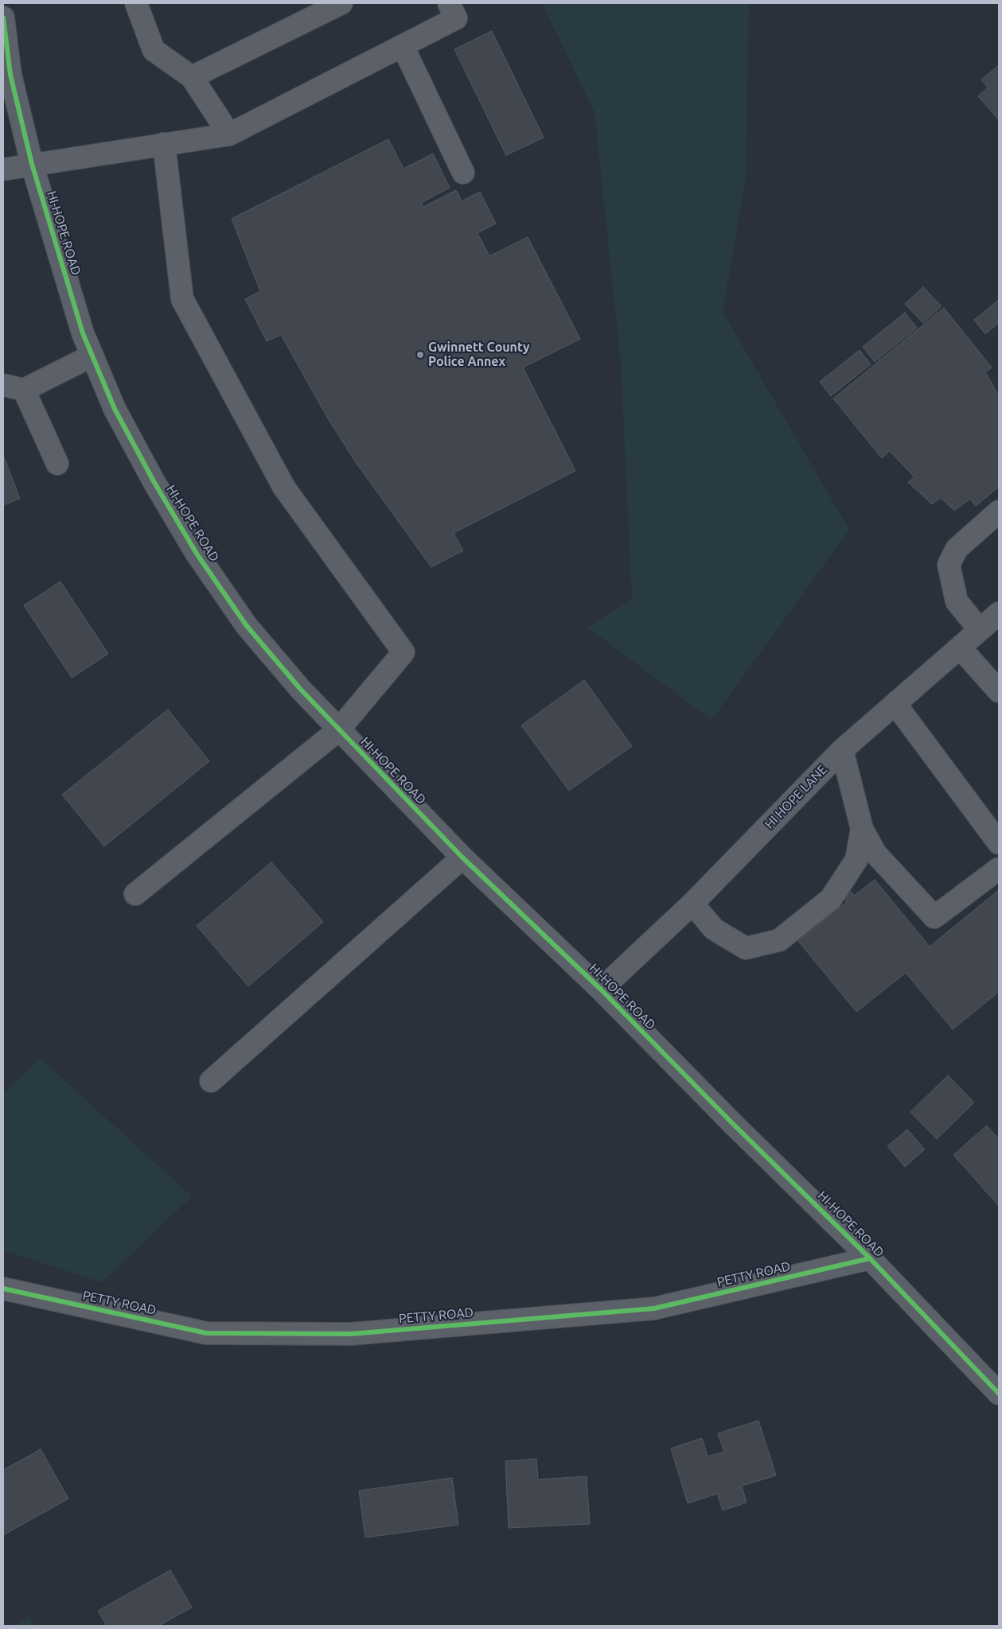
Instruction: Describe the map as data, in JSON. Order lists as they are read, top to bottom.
{
  "streets": {
    "street": ["HI-HOPE ROAD", "HI HOPE LANE", "PETTY ROAD"]
  },
  "crossings": [
    ["HI-HOPE ROAD", "HI HOPE LANE"],
    ["HI-HOPE ROAD", "PETTY ROAD"]
  ],
  "places": ["Gwinnett County Police Annex"]
}
